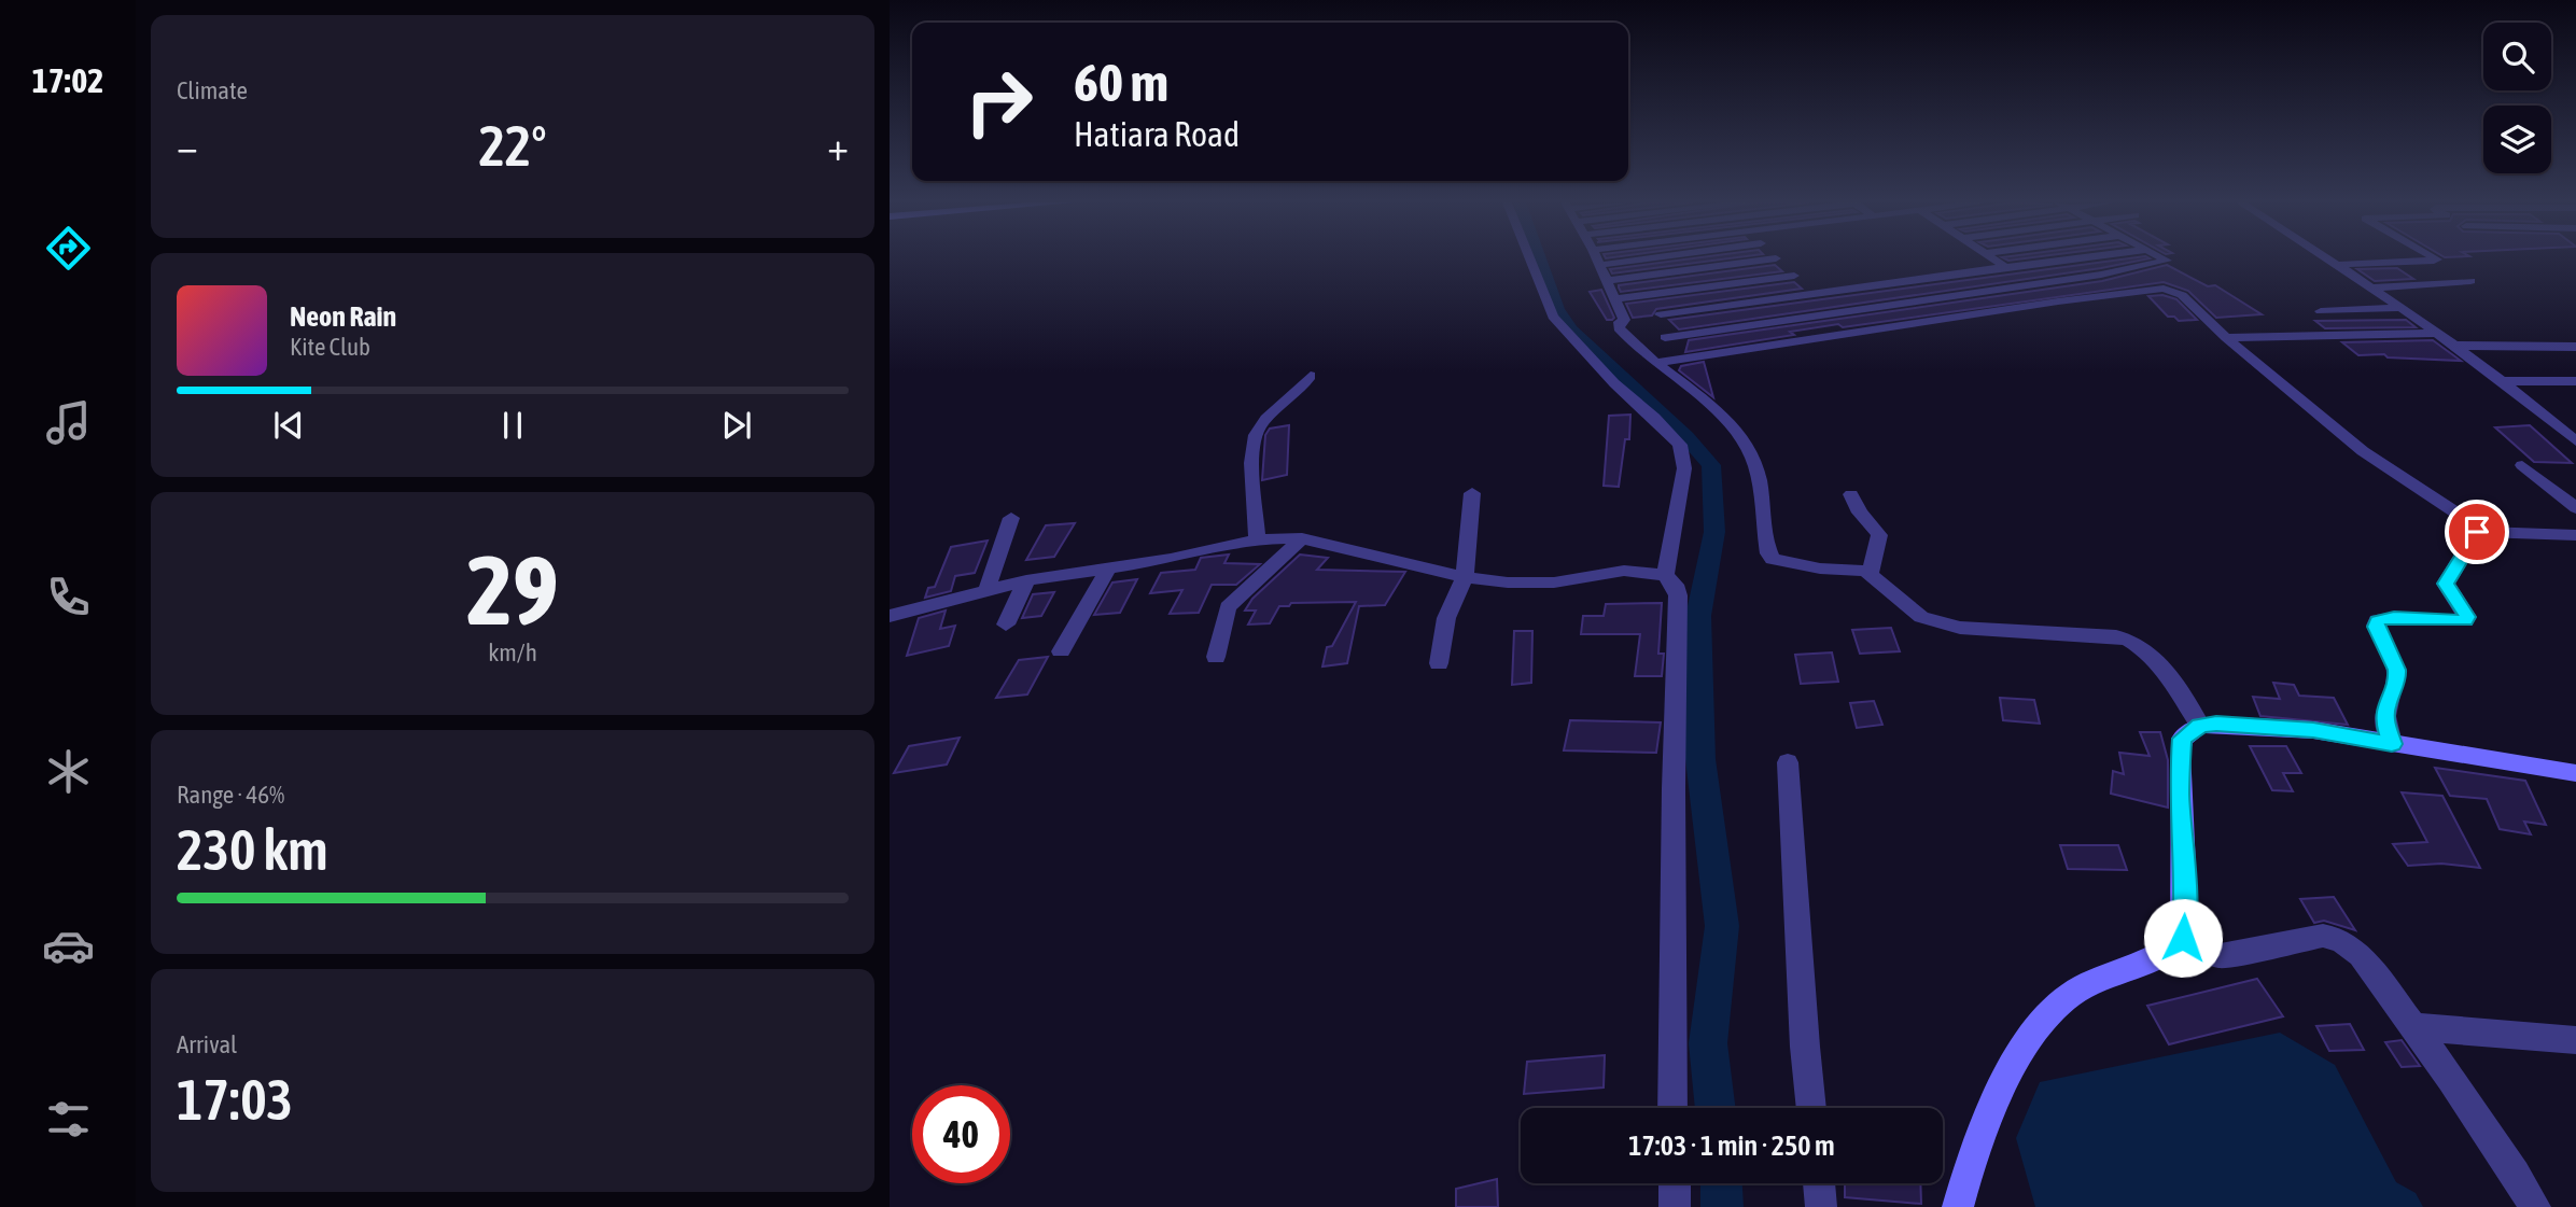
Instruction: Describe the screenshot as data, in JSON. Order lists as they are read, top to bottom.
{
  "page": {
    "tabs": "17:02",
    "tile": [
      "Climate",
      ["29", "km/h"],
      ["Range · 46%", "230 km"],
      ["Arrival", "17:03"]
    ],
    "turn": ["60 m", "Hatiara Road"],
    "heat": ["−", "22°", "+"],
    "song": ["Neon Rain", "Kite Club"],
    "limit": "40",
    "trip": "17:03 · 1 min · 250 m"
  }
}
